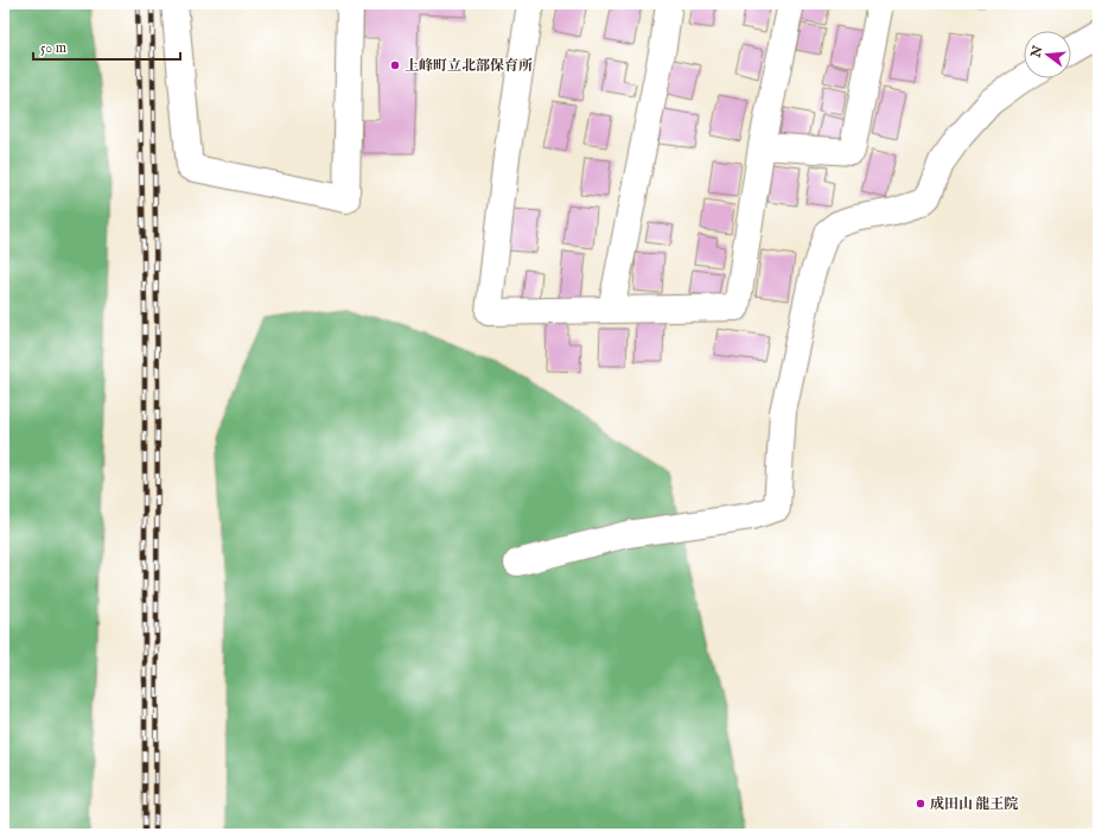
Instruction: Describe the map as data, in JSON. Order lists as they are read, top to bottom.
{
  "places": ["上峰町立北部保育所", "成田山 龍王院"],
  "scale_bar": "50 m",
  "north": "left"
}
